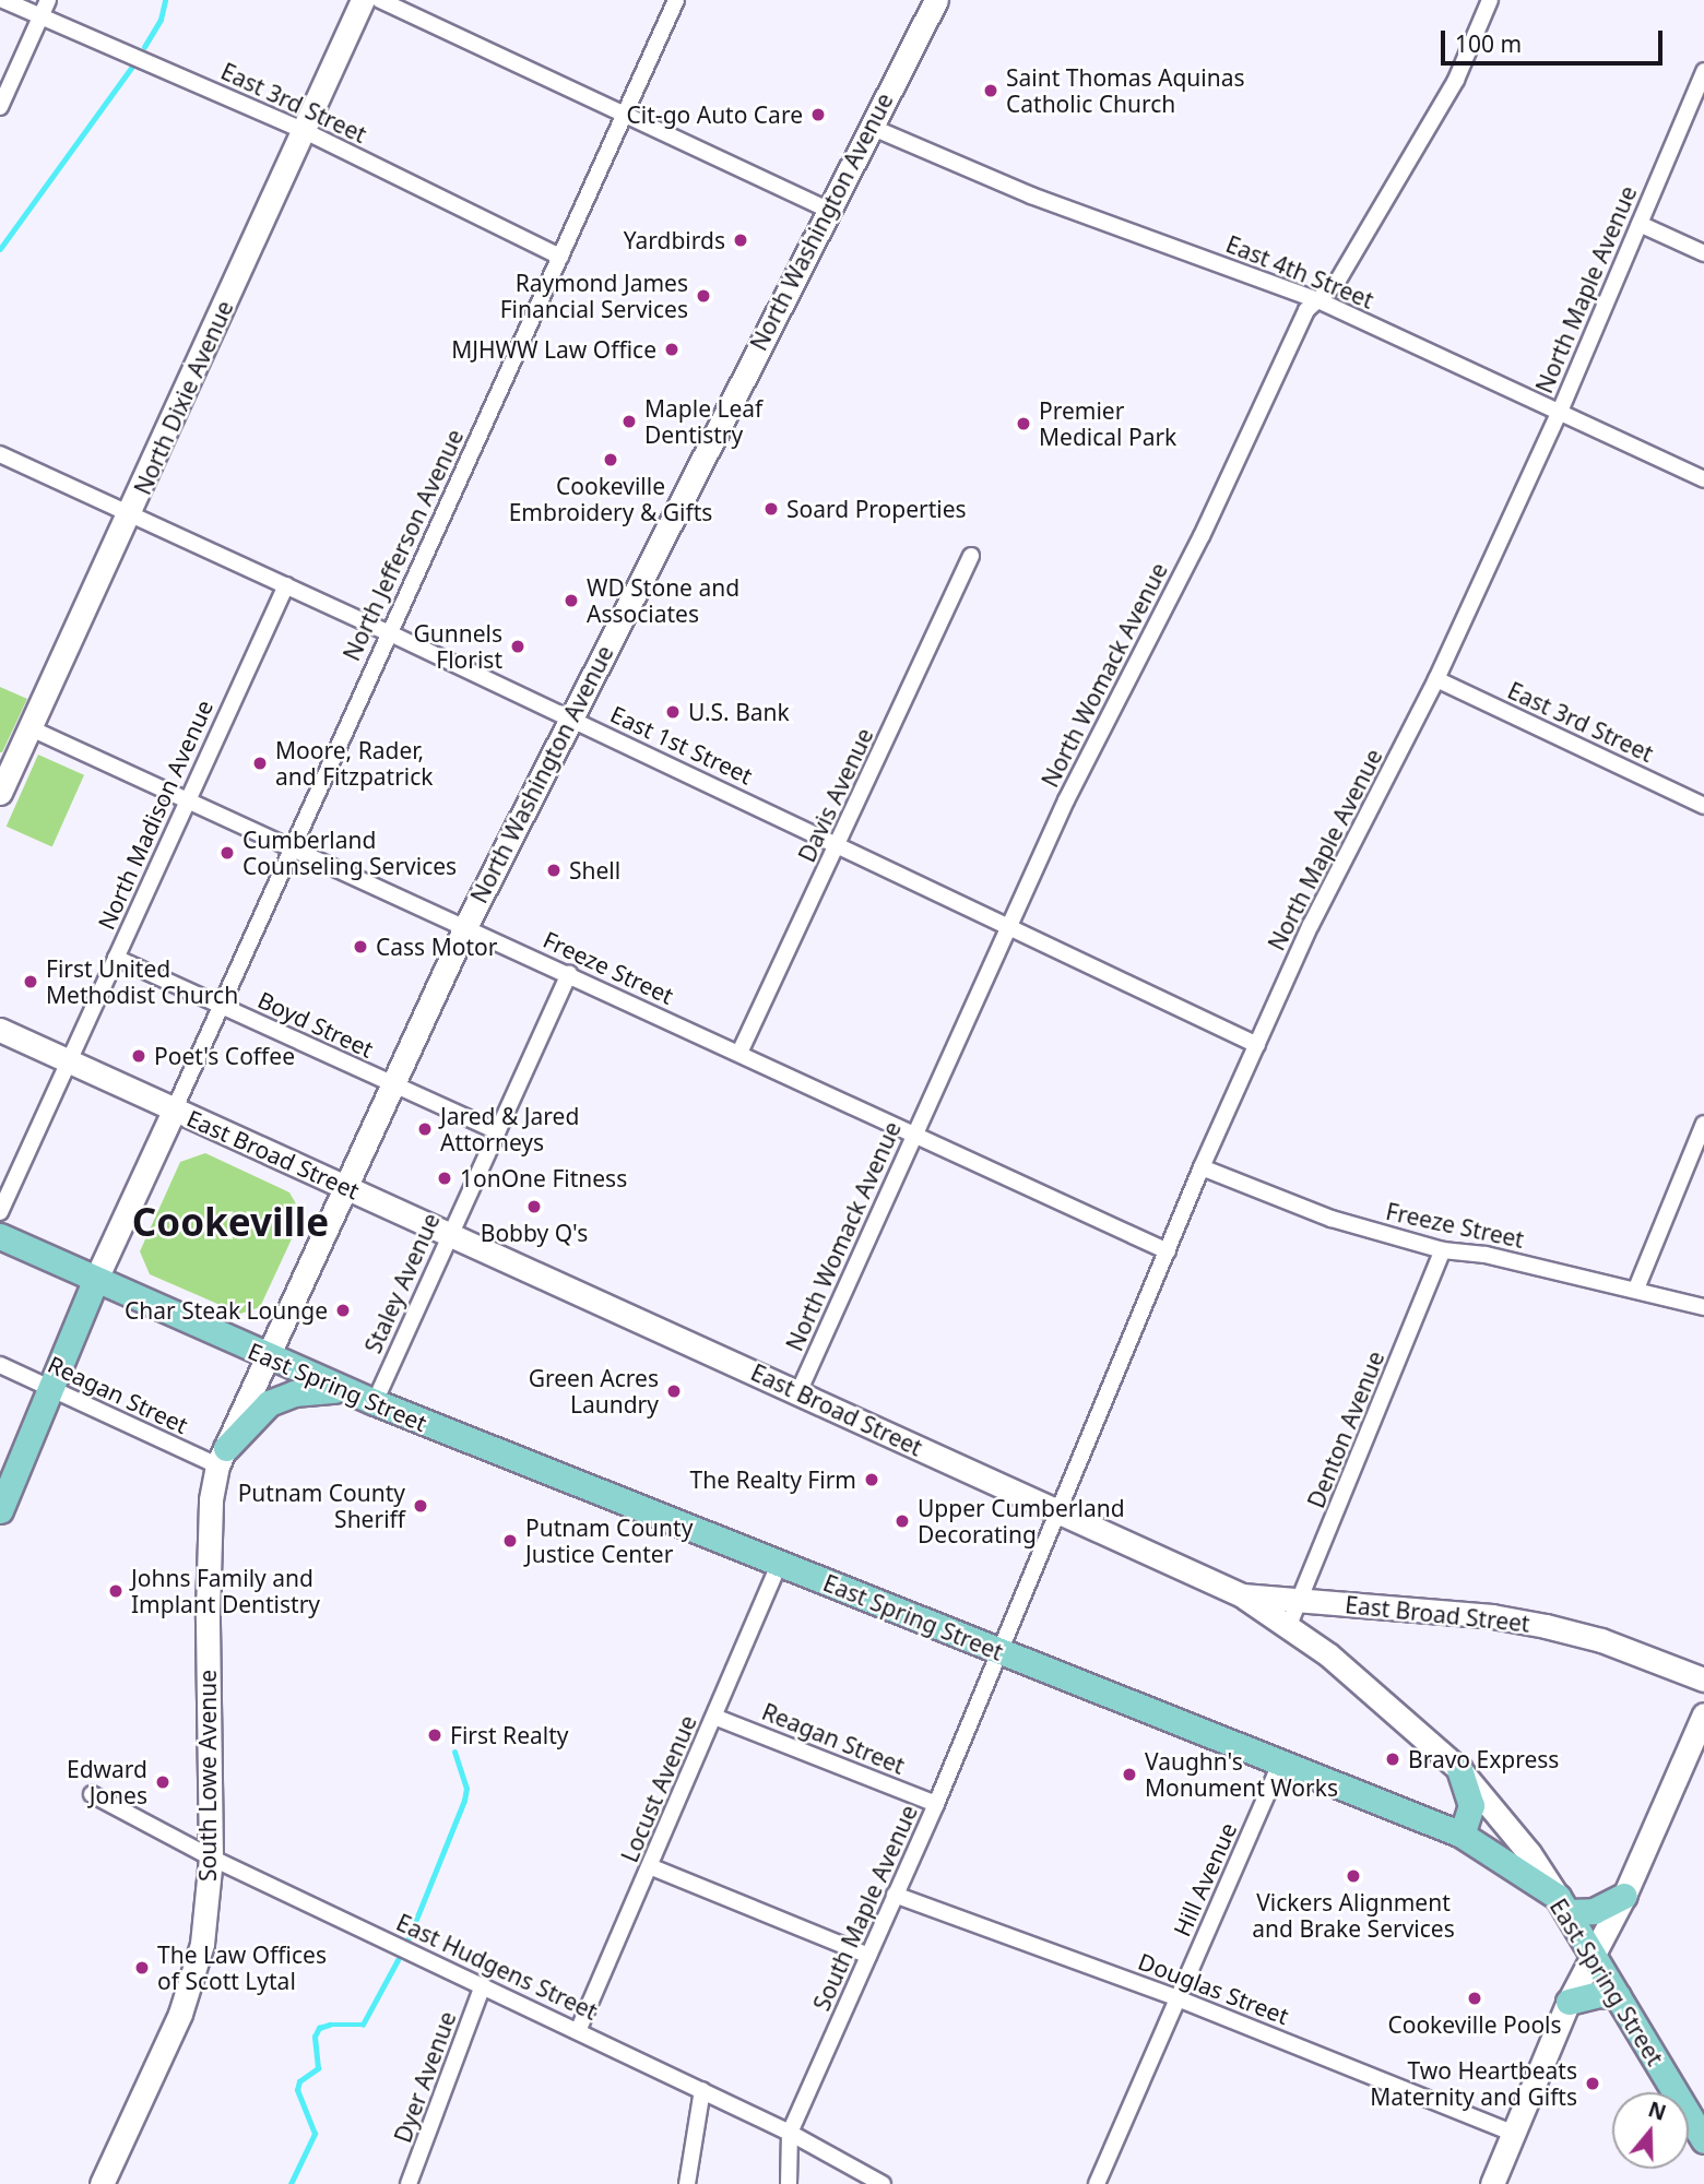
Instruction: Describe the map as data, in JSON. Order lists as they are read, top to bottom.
{
  "streets": {
    "main road": ["East Spring Street"],
    "street": [
      "East 3rd Street",
      "North Washington Avenue",
      "East 4th Street",
      "North Maple Avenue",
      "North Dixie Avenue",
      "North Jefferson Avenue",
      "North Womack Avenue",
      "East 1st Street",
      "Davis Avenue",
      "North Madison Avenue",
      "Freeze Street",
      "Boyd Street",
      "East Broad Street",
      "Staley Avenue",
      "Reagan Street",
      "Denton Avenue",
      "South Lowe Avenue",
      "Locust Avenue",
      "Hill Avenue",
      "South Maple Avenue",
      "East Hudgens Street",
      "Douglas Street",
      "Dyer Avenue"
    ]
  },
  "crossings": [
    ["East 3rd Street", "North Maple Avenue"],
    ["East 3rd Street", "North Dixie Avenue"],
    ["East 3rd Street", "North Jefferson Avenue"],
    ["North Washington Avenue", "East 4th Street"],
    ["North Washington Avenue", "East 1st Street"],
    ["North Washington Avenue", "Freeze Street"],
    ["North Washington Avenue", "Boyd Street"],
    ["North Washington Avenue", "East Broad Street"],
    ["North Washington Avenue", "East Spring Street"],
    ["North Washington Avenue", "Reagan Street"],
    ["North Washington Avenue", "South Lowe Avenue"],
    ["East 4th Street", "North Maple Avenue"],
    ["East 4th Street", "North Womack Avenue"],
    ["North Maple Avenue", "East 1st Street"],
    ["North Maple Avenue", "Freeze Street"],
    ["North Maple Avenue", "East Broad Street"],
    ["North Maple Avenue", "East Spring Street"],
    ["North Maple Avenue", "South Maple Avenue"],
    ["North Dixie Avenue", "East 1st Street"],
    ["North Dixie Avenue", "Freeze Street"],
    ["North Jefferson Avenue", "East 1st Street"],
    ["North Jefferson Avenue", "Freeze Street"],
    ["North Jefferson Avenue", "Boyd Street"],
    ["North Jefferson Avenue", "East Broad Street"],
    ["North Womack Avenue", "East 1st Street"],
    ["North Womack Avenue", "Freeze Street"],
    ["North Womack Avenue", "East Broad Street"],
    ["East 1st Street", "Davis Avenue"],
    ["East 1st Street", "North Madison Avenue"],
    ["Davis Avenue", "Freeze Street"],
    ["North Madison Avenue", "Freeze Street"],
    ["North Madison Avenue", "Boyd Street"],
    ["North Madison Avenue", "East Broad Street"],
    ["Freeze Street", "Staley Avenue"],
    ["Freeze Street", "Denton Avenue"],
    ["Boyd Street", "Staley Avenue"],
    ["East Broad Street", "Staley Avenue"],
    ["East Broad Street", "Denton Avenue"],
    ["Staley Avenue", "East Spring Street"],
    ["East Spring Street", "Locust Avenue"],
    ["East Spring Street", "Hill Avenue"],
    ["East Spring Street", "South Maple Avenue"],
    ["Reagan Street", "South Lowe Avenue"],
    ["Reagan Street", "Locust Avenue"],
    ["Reagan Street", "South Maple Avenue"],
    ["South Lowe Avenue", "East Hudgens Street"],
    ["Locust Avenue", "East Hudgens Street"],
    ["Hill Avenue", "Douglas Street"],
    ["South Maple Avenue", "East Hudgens Street"],
    ["South Maple Avenue", "Douglas Street"],
    ["East Hudgens Street", "Dyer Avenue"]
  ],
  "districts": ["Cookeville"],
  "places": [
    "Saint Thomas Aquinas Catholic Church",
    "Cit-go Auto Care",
    "Yardbirds",
    "Raymond James Financial Services",
    "MJHWW Law Office",
    "Maple Leaf Dentistry",
    "Premier Medical Park",
    "Cookeville Embroidery & Gifts",
    "Soard Properties",
    "WD Stone and Associates",
    "Gunnels Florist",
    "U.S. Bank",
    "Moore, Rader, and Fitzpatrick",
    "Cumberland Counseling Services",
    "Shell",
    "Cass Motor",
    "First United Methodist Church",
    "Poet's Coffee",
    "Jared & Jared Attorneys",
    "1onOne Fitness",
    "Bobby Q's",
    "Char Steak Lounge",
    "Green Acres Laundry",
    "The Realty Firm",
    "Putnam County Sheriff",
    "Upper Cumberland Decorating",
    "Putnam County Justice Center",
    "Johns Family and Implant Dentistry",
    "First Realty",
    "Bravo Express",
    "Vaughn's Monument Works",
    "Edward Jones",
    "Vickers Alignment and Brake Services",
    "The Law Offices of Scott Lytal",
    "Cookeville Pools",
    "Two Heartbeats Maternity and Gifts"
  ],
  "scale_bar": "100 m",
  "north": "top"
}
